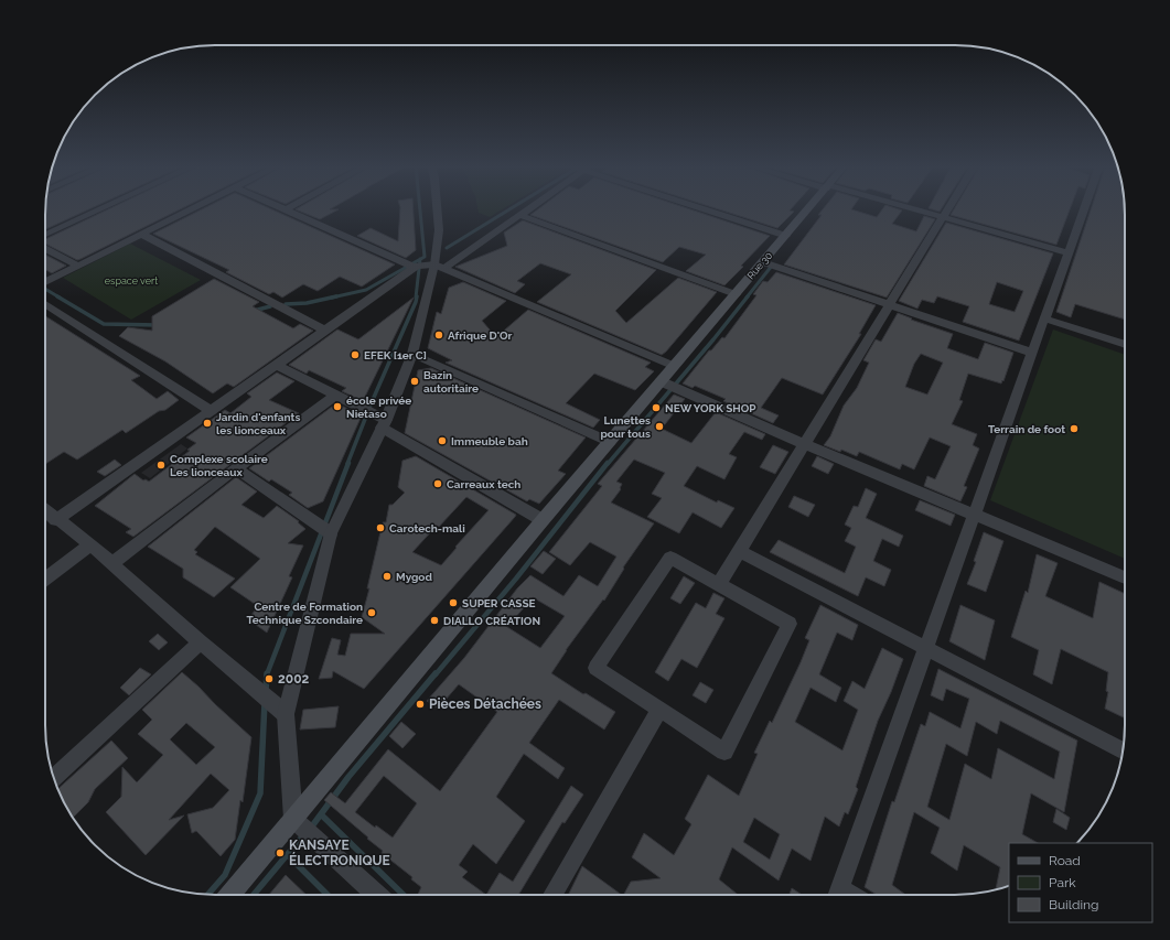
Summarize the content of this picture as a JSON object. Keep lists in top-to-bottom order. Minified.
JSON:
{"streets":{"main road":["Rue 30"]},"parks":["espace vert"],"places":["Afrique D'Or","EFEK [1er C]","Bazin autoritaire","école privée Nietaso","NEW YORK SHOP","Jardin d'enfants les lionceaux","Lunettes pour tous","Terrain de foot","Immeuble bah","Complexe scolaire Les lionceaux","Carreaux tech","Carotech-mali","Mygod","SUPER CASSE","Centre de Formation Technique Szcondaire","DIALLO CRÉATION","2002","Pièces Détachées","KANSAYE ÉLECTRONIQUE"],"legend":["Road","Park","Building"]}
